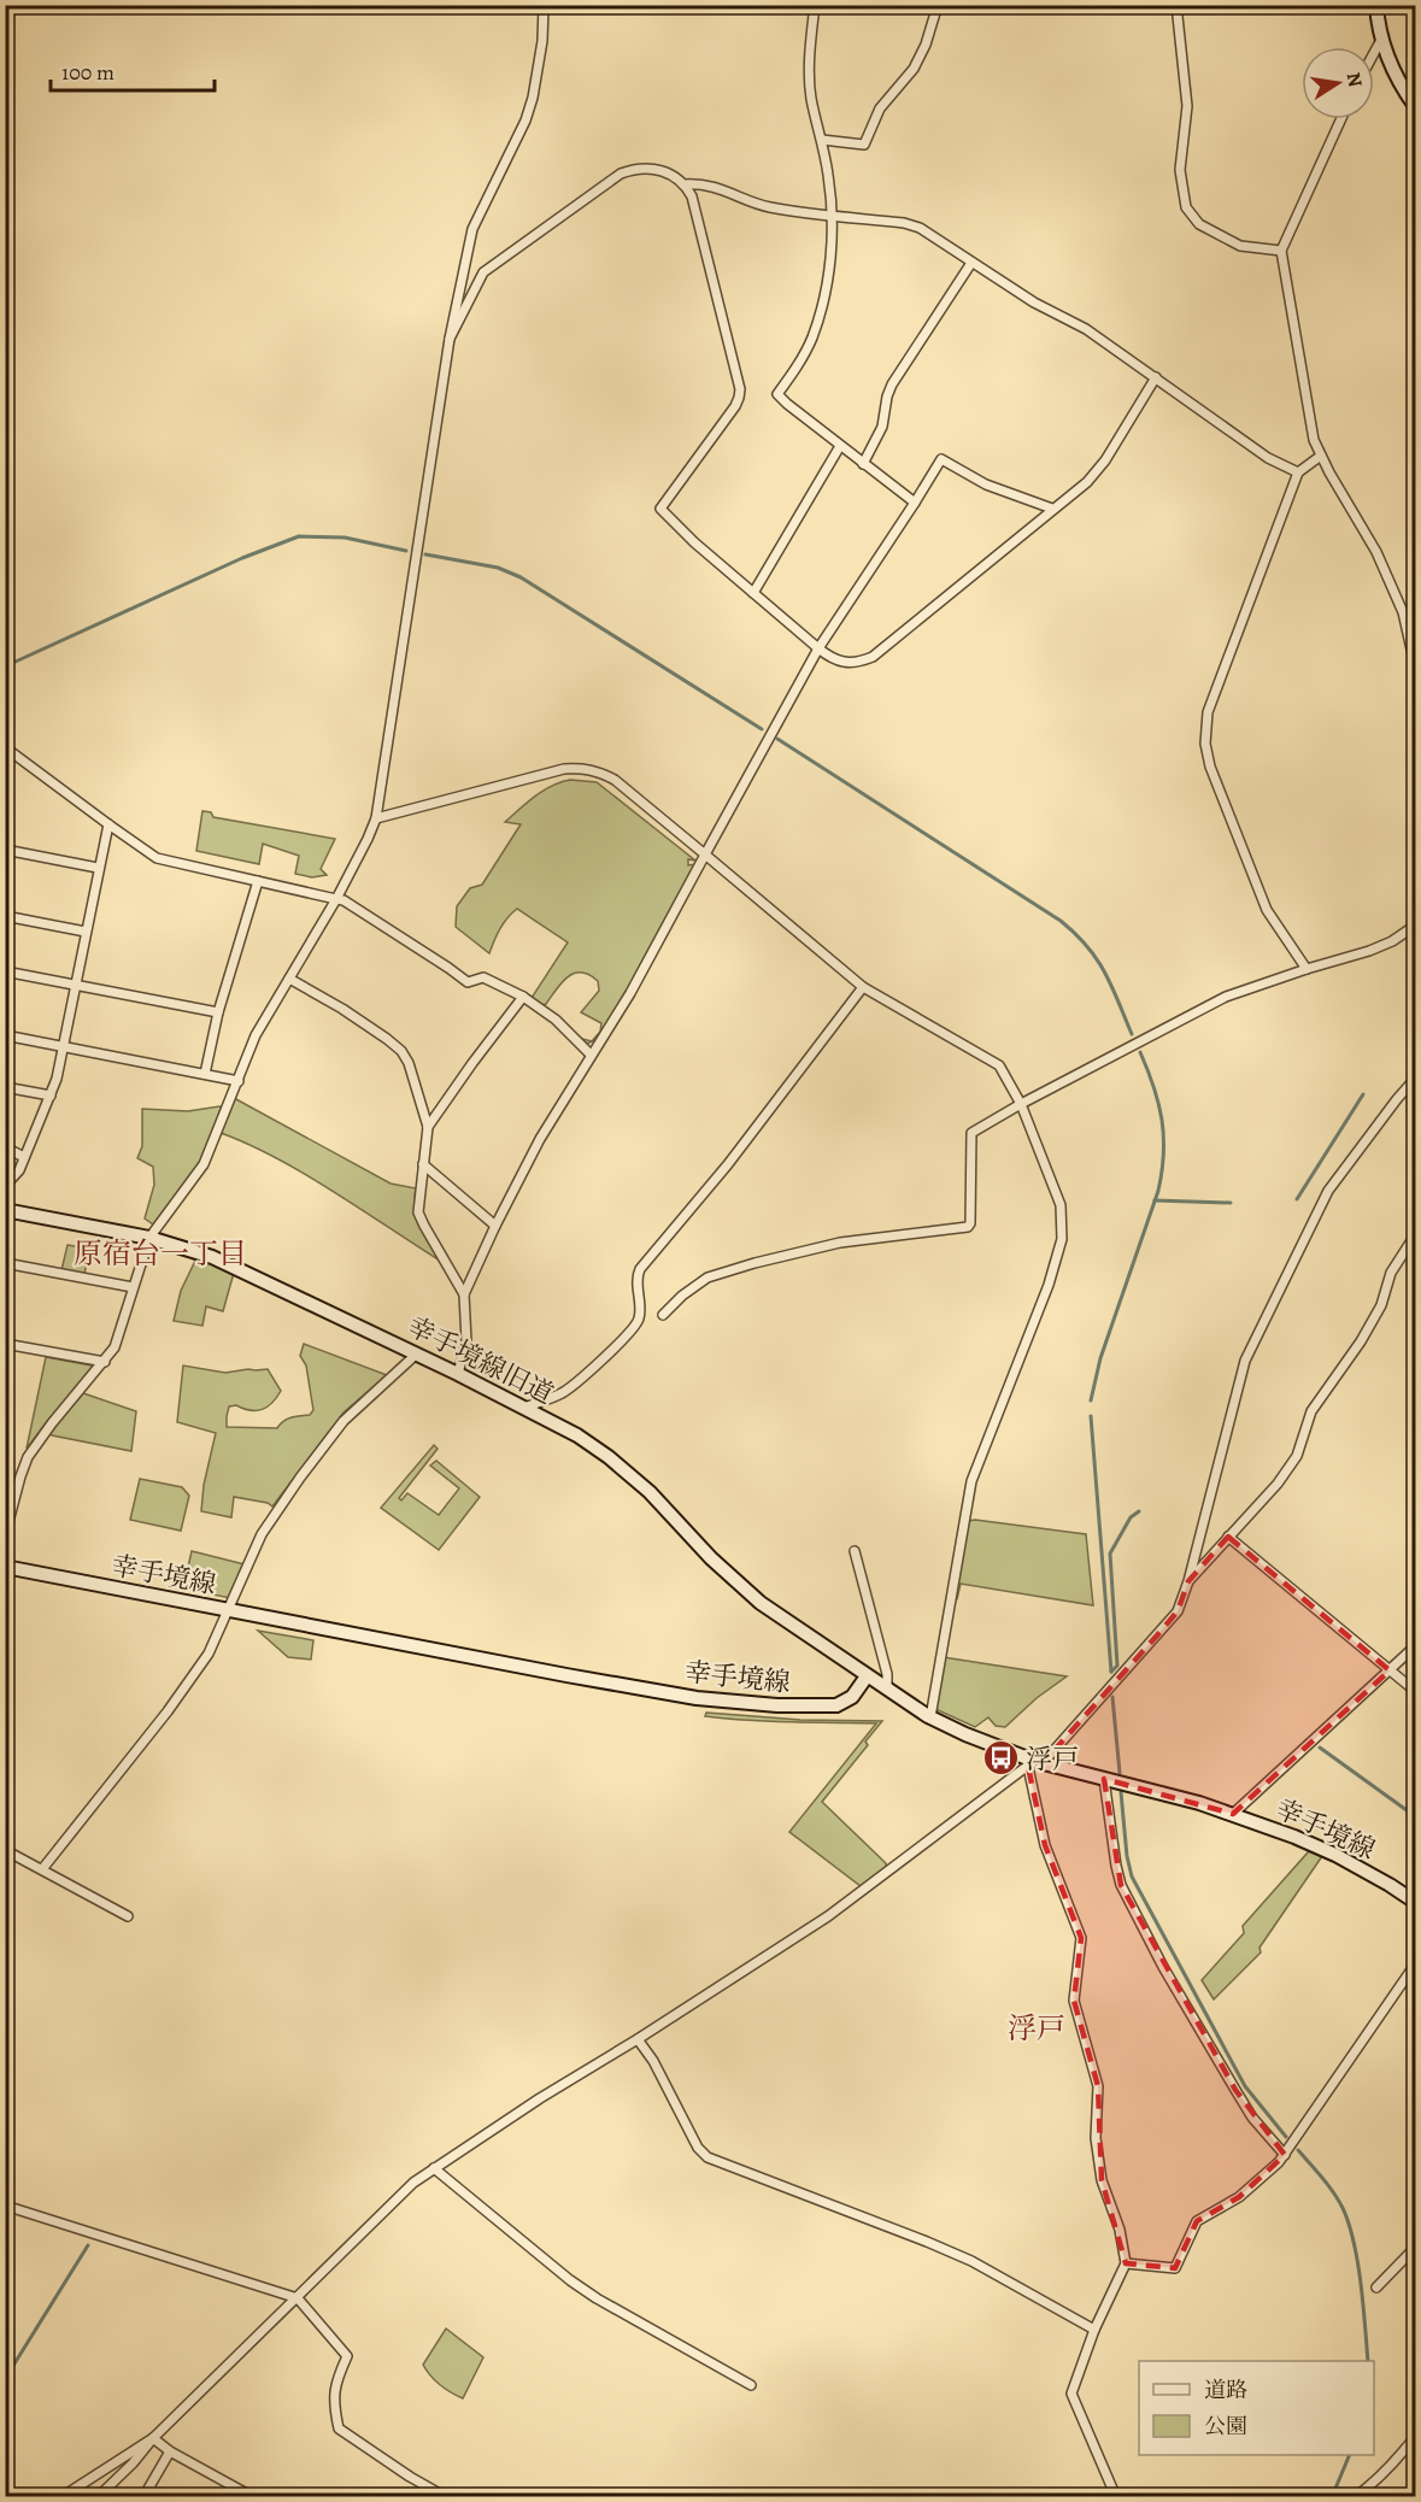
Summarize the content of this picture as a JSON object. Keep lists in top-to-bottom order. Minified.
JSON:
{"streets":{"main road":["幸手境線旧道","幸手境線"]},"crossings":[["幸手境線旧道","幸手境線"]],"districts":["原宿台一丁目","浮戸"],"places":{"bus stop":["浮戸"]},"legend":["道路","公園"],"scale_bar":"100 m","north":"right"}
